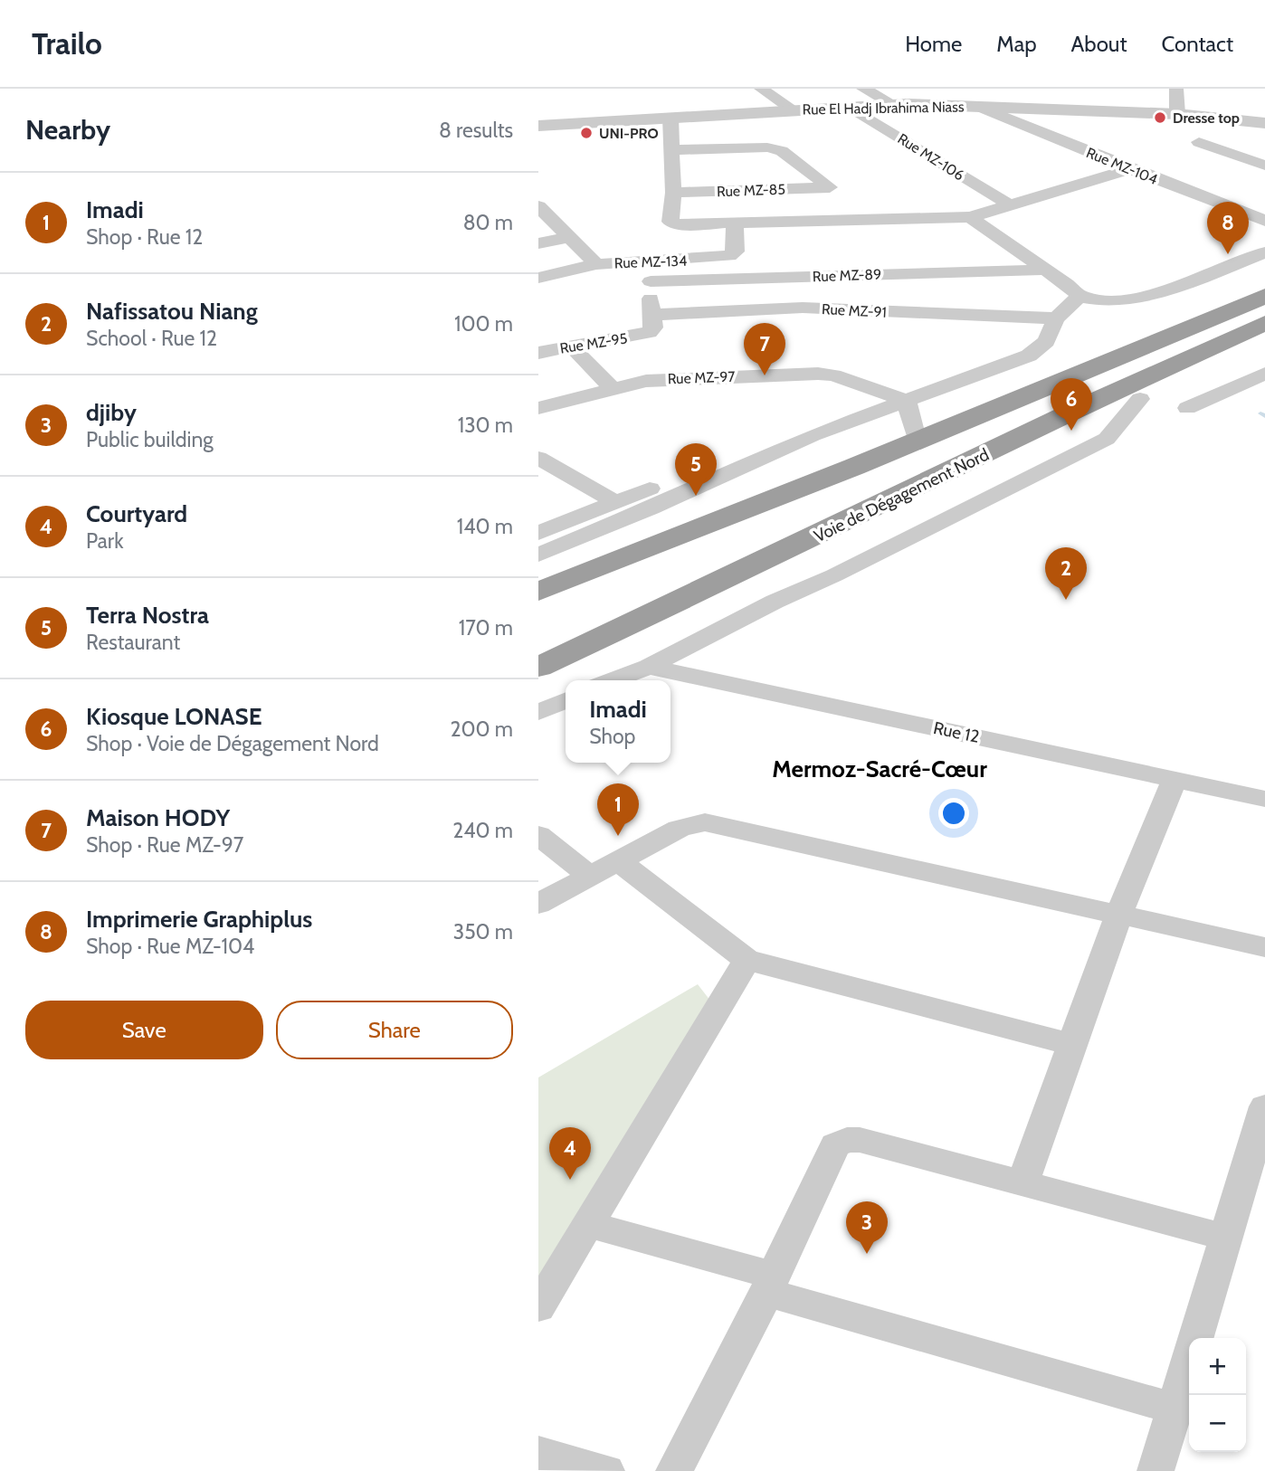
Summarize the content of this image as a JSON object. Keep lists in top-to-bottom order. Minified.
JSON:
{"streets":{"highway":["Voie de Dégagement Nord"],"street":["Rue El Hadj Ibrahima Niass","Rue MZ-106","Rue MZ-104","Rue MZ-85","Rue MZ-134","Rue MZ-89","Rue MZ-91","Rue MZ-95","Rue MZ-97","Rue 12"]},"crossings":[["Rue El Hadj Ibrahima Niass","Rue MZ-106"],["Rue El Hadj Ibrahima Niass","Rue MZ-104"],["Rue MZ-91","Rue MZ-95"]],"districts":["Mermoz-Sacré-Cœur"],"places":["Dresse top","UNI-PRO"],"page":{"header":"Trailo","nav":["Home","Map","About","Contact"],"heading":["Nearby","8 results"],"list":[{"mark":"1","name":"Imadi","note":"Shop · Rue 12","value":"80 m"},{"mark":"2","name":"Nafissatou Niang","note":"School · Rue 12","value":"100 m"},{"mark":"3","name":"djiby","note":"Public building","value":"130 m"},{"mark":"4","name":"Courtyard","note":"Park","value":"140 m"},{"mark":"5","name":"Terra Nostra","note":"Restaurant","value":"170 m"},{"mark":"6","name":"Kiosque LONASE","note":"Shop · Voie de Dégagement Nord","value":"200 m"},{"mark":"7","name":"Maison HODY","note":"Shop · Rue MZ-97","value":"240 m"},{"mark":"8","name":"Imprimerie Graphiplus","note":"Shop · Rue MZ-104","value":"350 m"}],"pins":["8","7","6","5","2","1","4","3"],"popup":["Imadi","Shop"],"buttons":["Save","Share"],"map_buttons":["+","−"]}}
